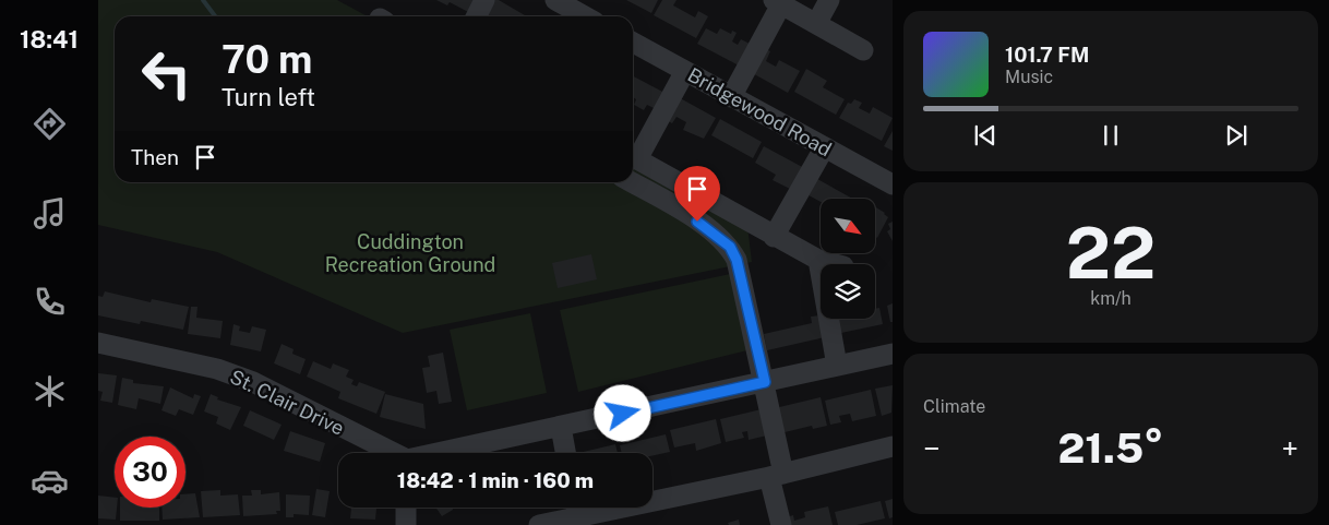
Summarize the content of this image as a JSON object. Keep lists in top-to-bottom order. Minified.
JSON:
{"streets":{"street":["Bridgewood Road","St. Clair Drive"]},"parks":["Cuddington Recreation Ground"],"north":"bottom right","page":{"tabs":"18:41","turn":["70 m","Turn left"],"song":["101.7 FM","Music"],"then":"Then","tile":[["22","km/h"],"Climate"],"heat":["−","21.5°","+"],"limit":"30","trip":"18:42 · 1 min · 160 m"}}
